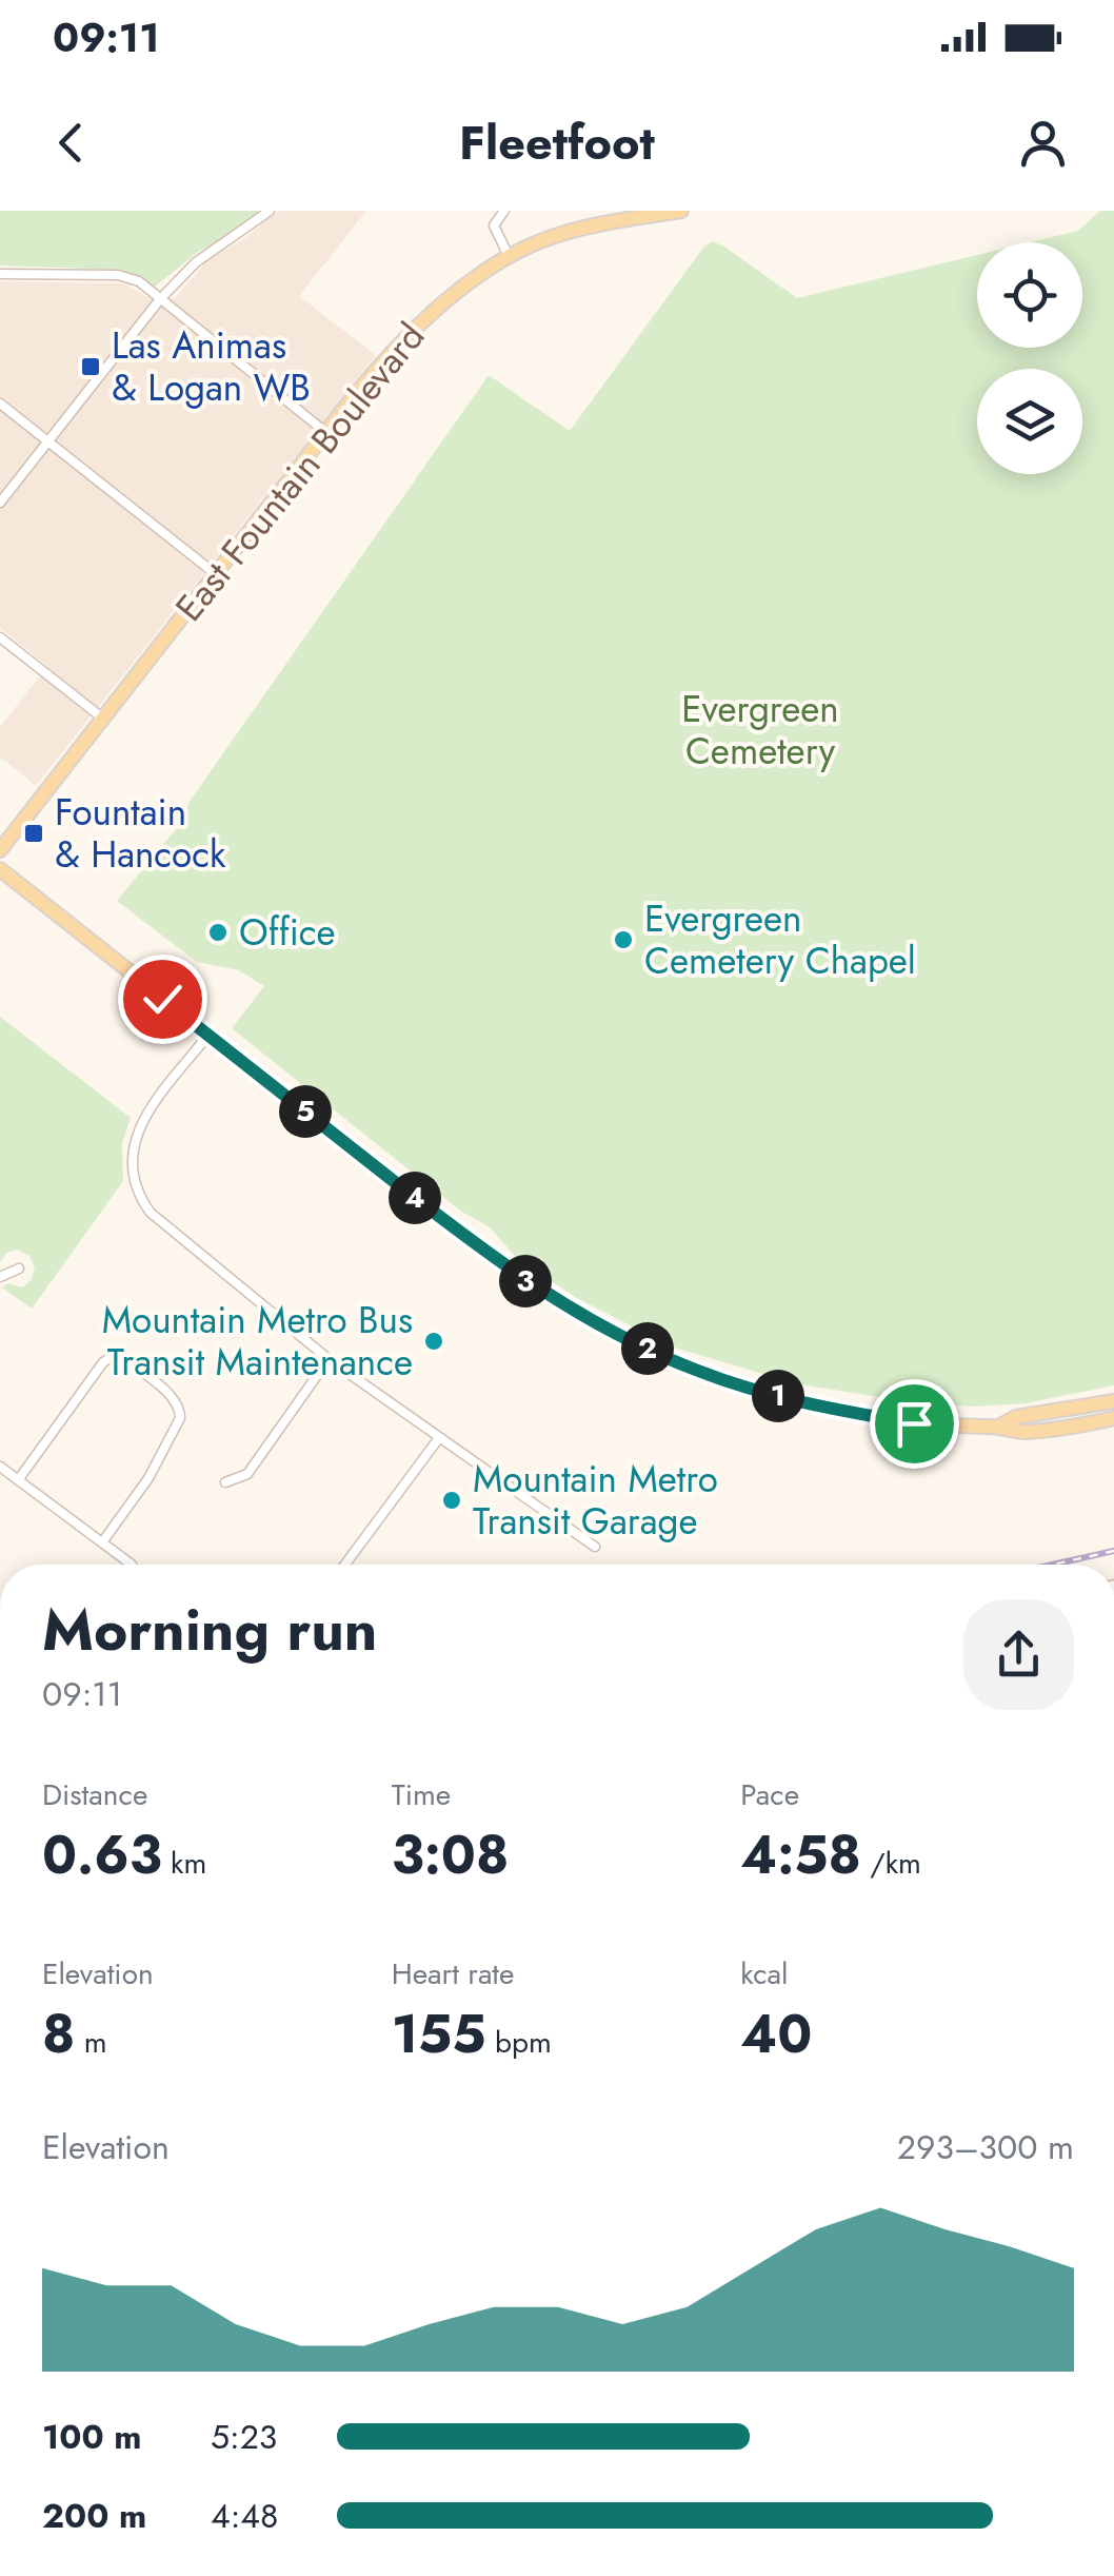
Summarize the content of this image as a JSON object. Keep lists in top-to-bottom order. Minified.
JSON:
{"streets":{"main road":["East Fountain Boulevard"]},"parks":["Evergreen Cemetery"],"places":{"transit":["Las Animas & Logan WB","Fountain & Hancock"],"other":["Office","Evergreen Cemetery Chapel","Mountain Metro Bus Transit Maintenance","Mountain Metro Transit Garage"]},"page":{"status":"09:11","header":"Fleetfoot","pins":["5","4","3","2","1"],"heading":["Morning run","09:11"],"stats":[["Distance","0.63 km"],["Time","3:08"],["Pace","4:58 /km"],["Elevation","8 m"],["Heart rate","155 bpm"],["kcal","40"]],"chart":["Elevation","293–300 m"],"list":[{"name":"100 m","note":"5:23"},{"name":"200 m","note":"4:48"}]}}
